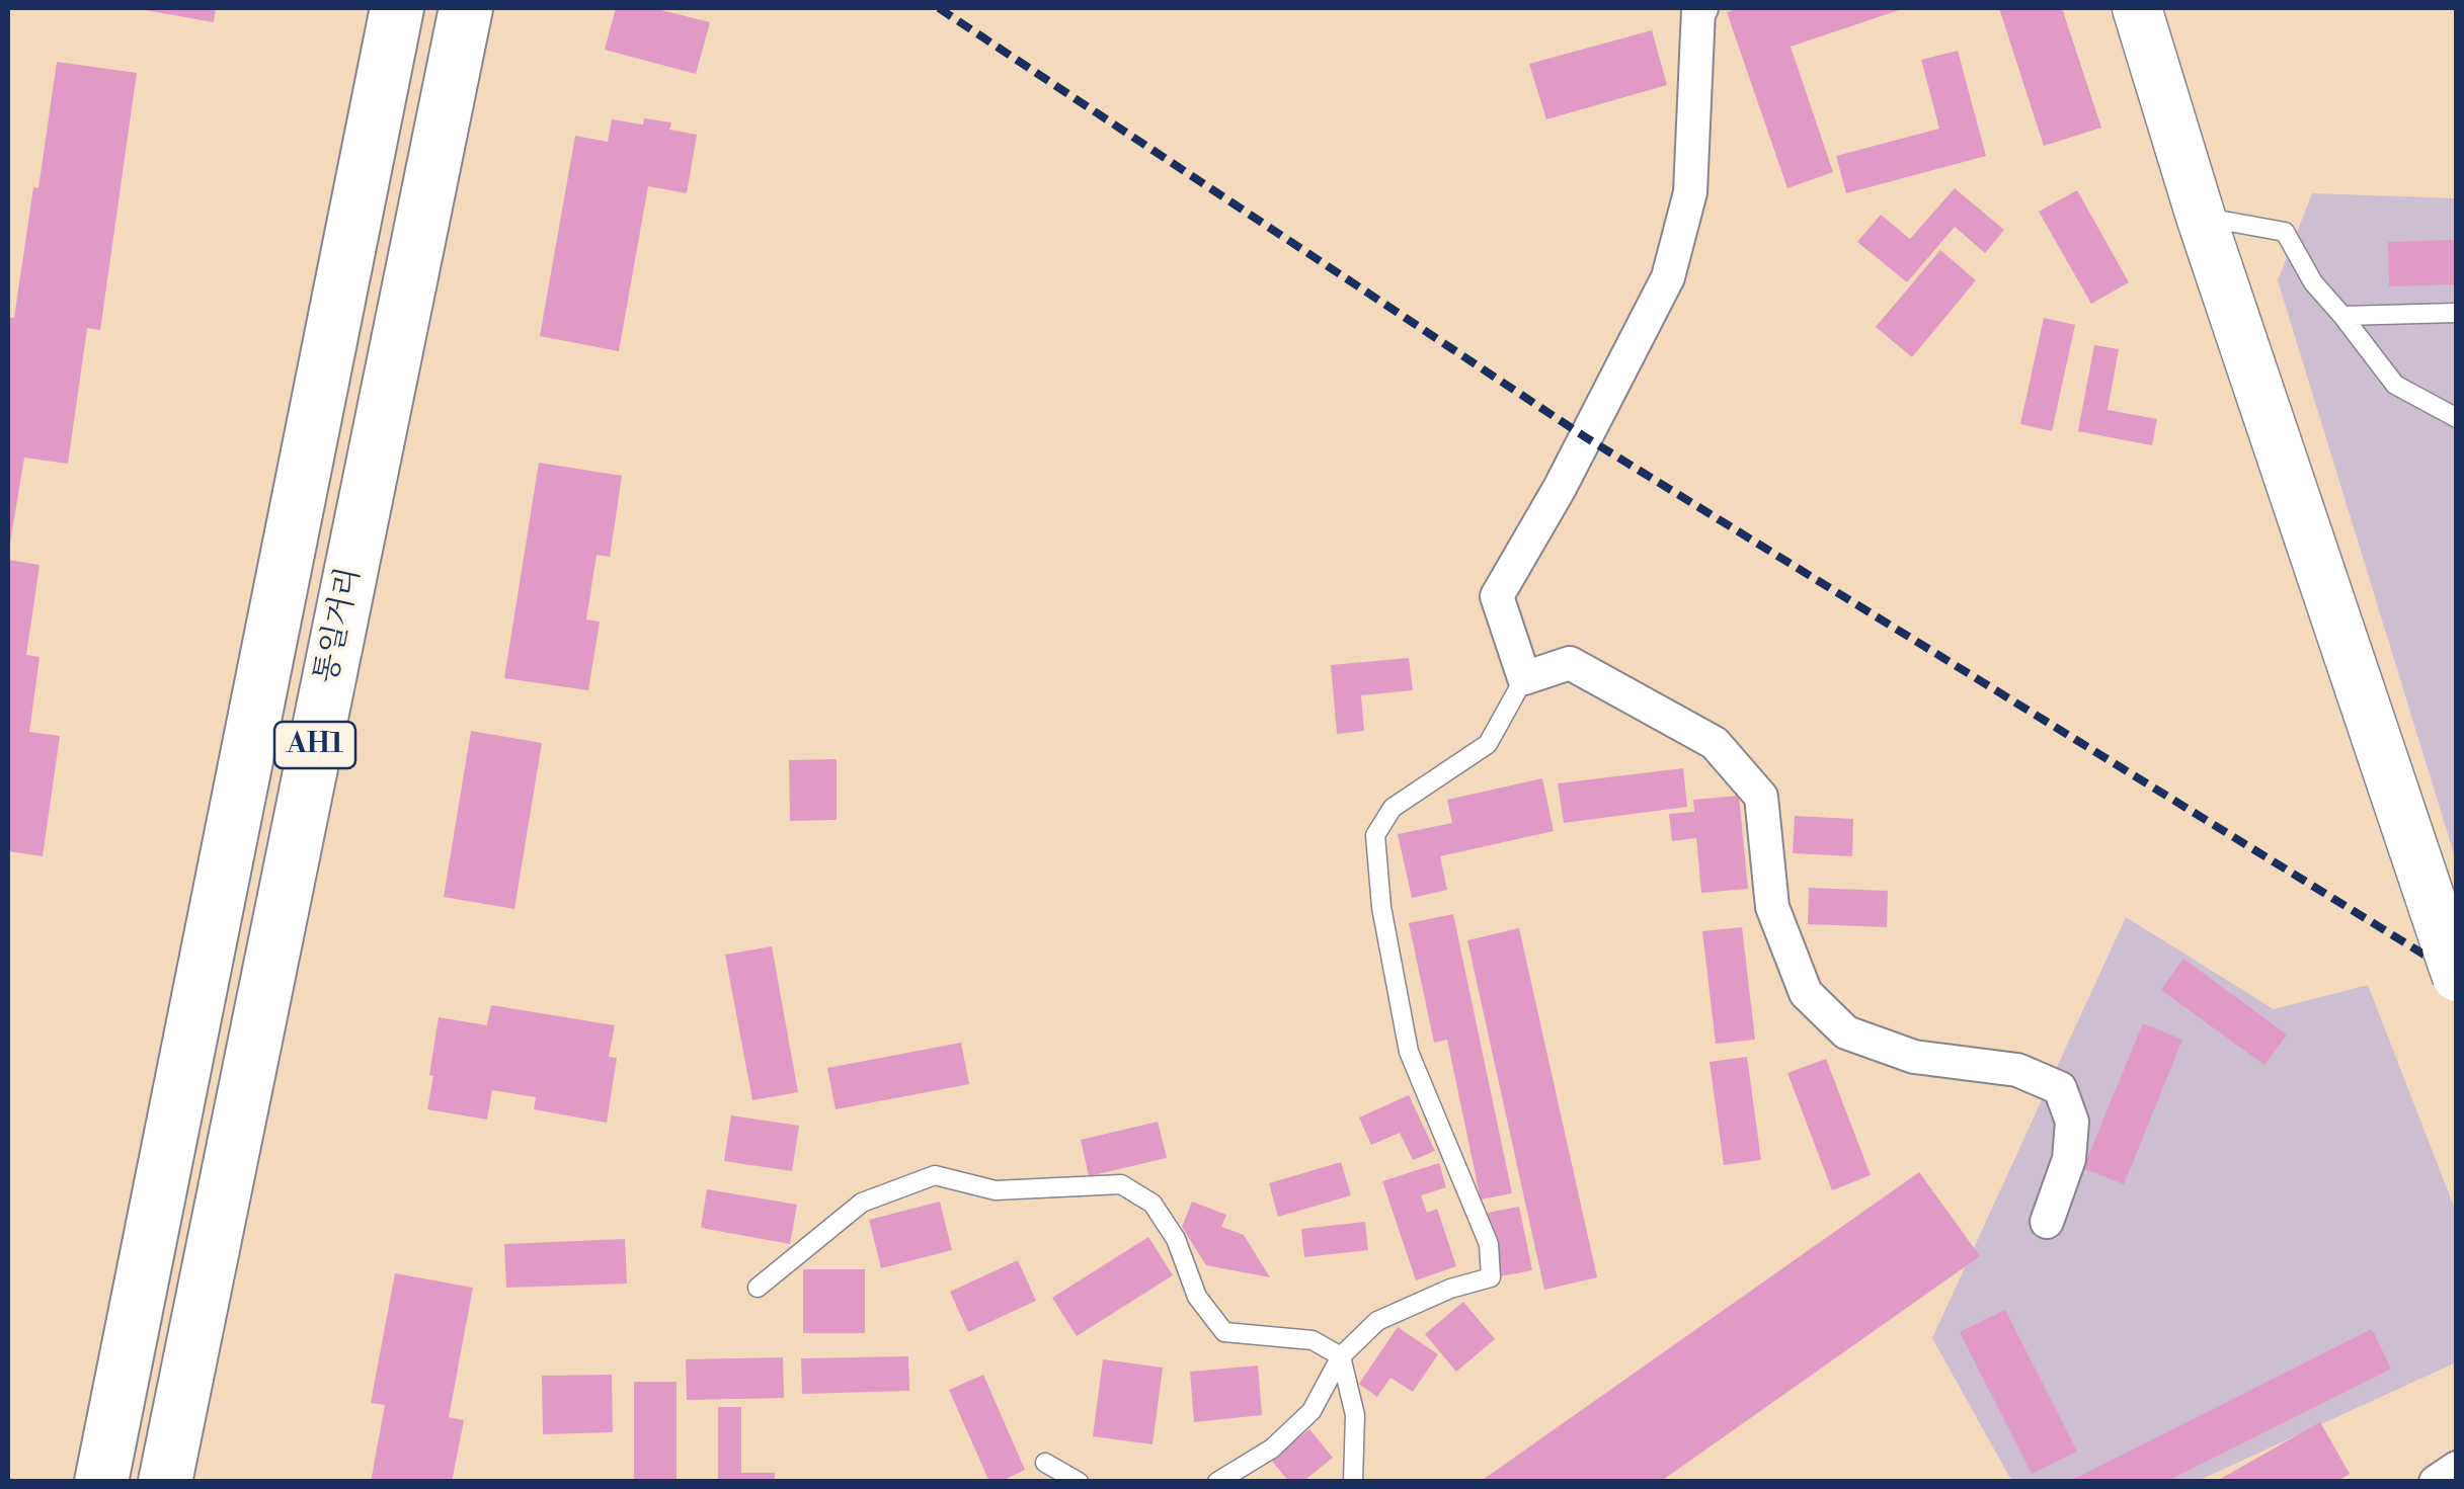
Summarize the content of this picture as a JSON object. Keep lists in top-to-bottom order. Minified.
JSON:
{"streets":{"main road":["통일거리","AH1"]}}
